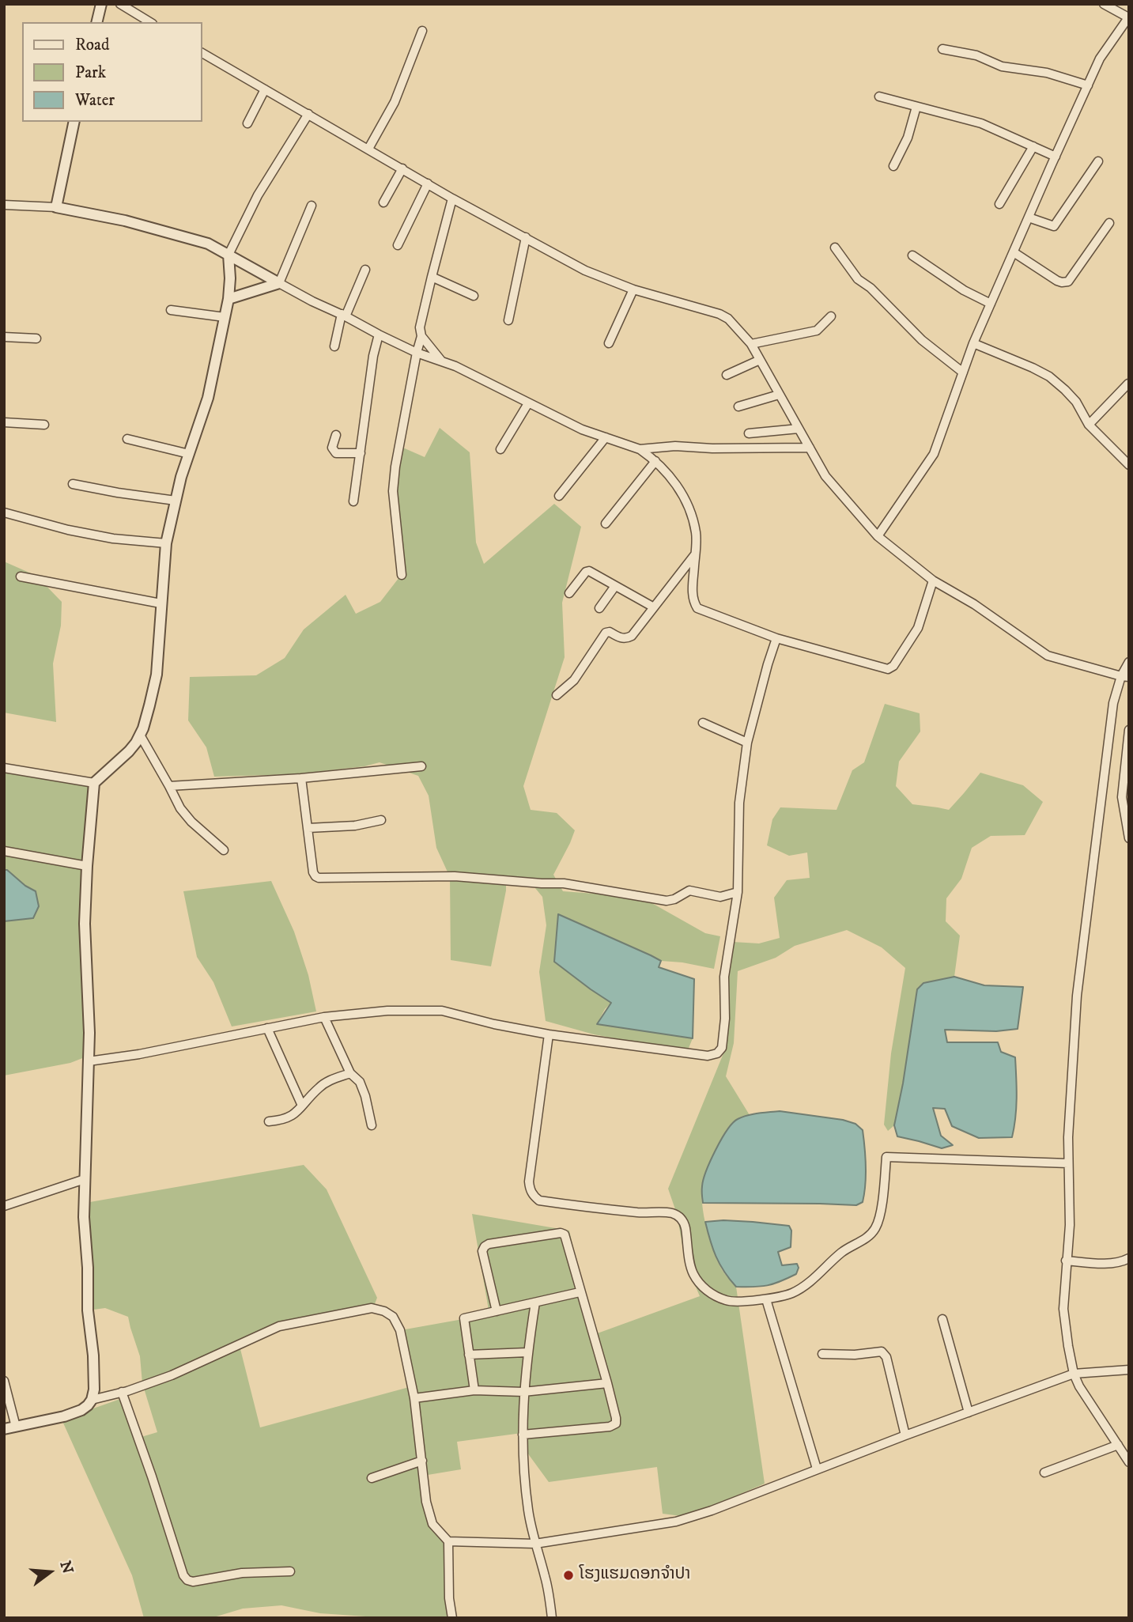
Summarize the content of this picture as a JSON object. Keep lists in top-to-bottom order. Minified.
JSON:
{"places":["ໂຮງແຮມດອກຈຳປາ"],"legend":["Road","Park","Water"],"north":"right"}
